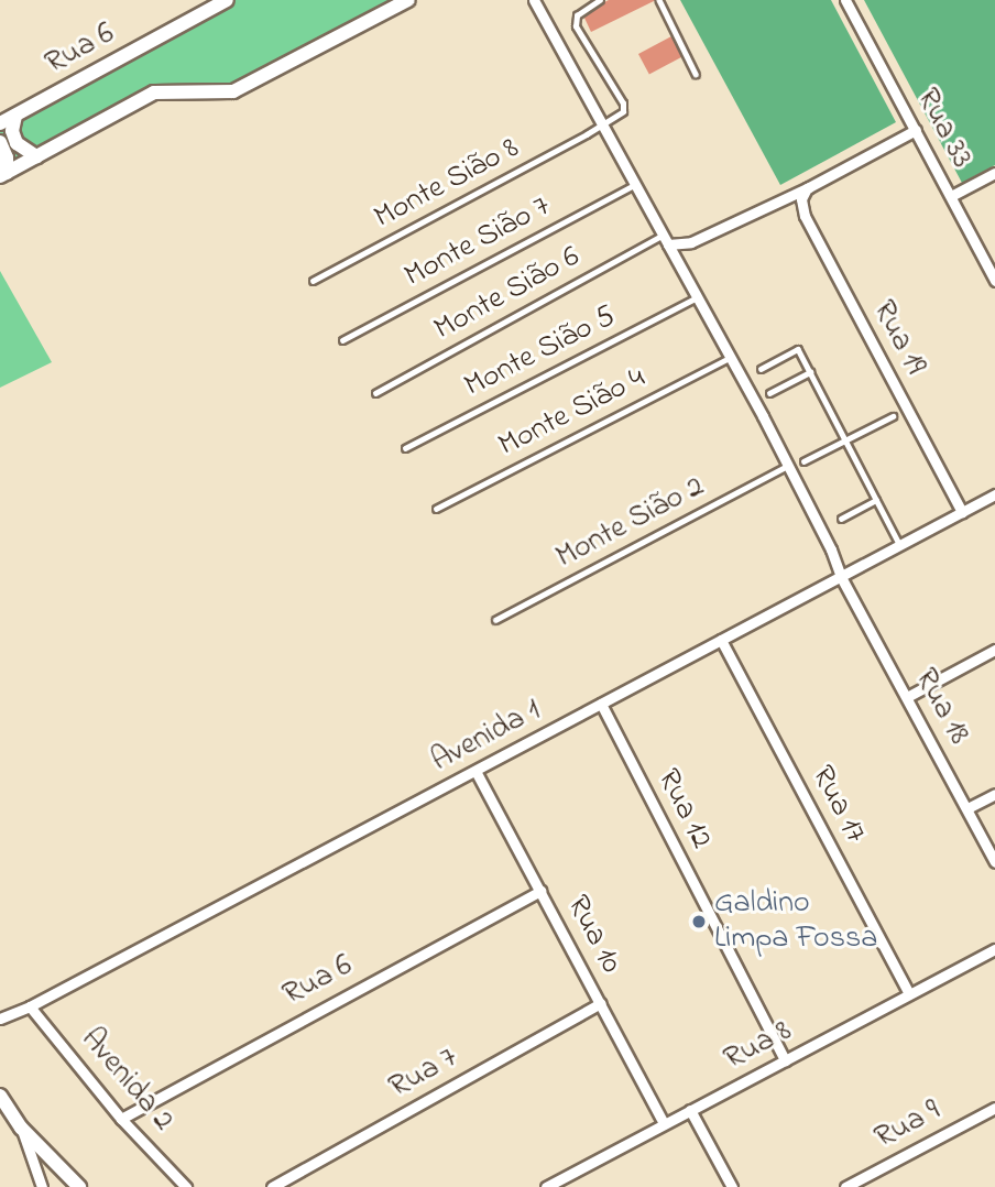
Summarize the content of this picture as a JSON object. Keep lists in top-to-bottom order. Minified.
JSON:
{"streets":{"street":["Rua 6","Rua 33","Rua 19","Rua 18","Avenida 1","Rua 17","Rua 12","Rua 10","Rua 8","Rua 7","Avenida 2","Rua 9"],"lane":["Monte Sião 8","Monte Sião 7","Monte Sião 6","Monte Sião 5","Monte Sião 4","Monte Sião 2"]},"crossings":[["Rua 6","Rua 10"],["Rua 6","Avenida 2"],["Monte Sião 8","Rua 18"],["Monte Sião 7","Rua 18"],["Monte Sião 6","Rua 18"],["Rua 19","Avenida 1"],["Monte Sião 5","Rua 18"],["Monte Sião 4","Rua 18"],["Monte Sião 2","Rua 18"],["Rua 18","Avenida 1"],["Avenida 1","Rua 17"],["Avenida 1","Rua 12"],["Avenida 1","Rua 10"],["Avenida 1","Avenida 2"],["Rua 17","Rua 8"],["Rua 12","Rua 8"],["Rua 10","Rua 8"],["Rua 10","Rua 7"]],"places":["Galdino Limpa Fossa"]}
